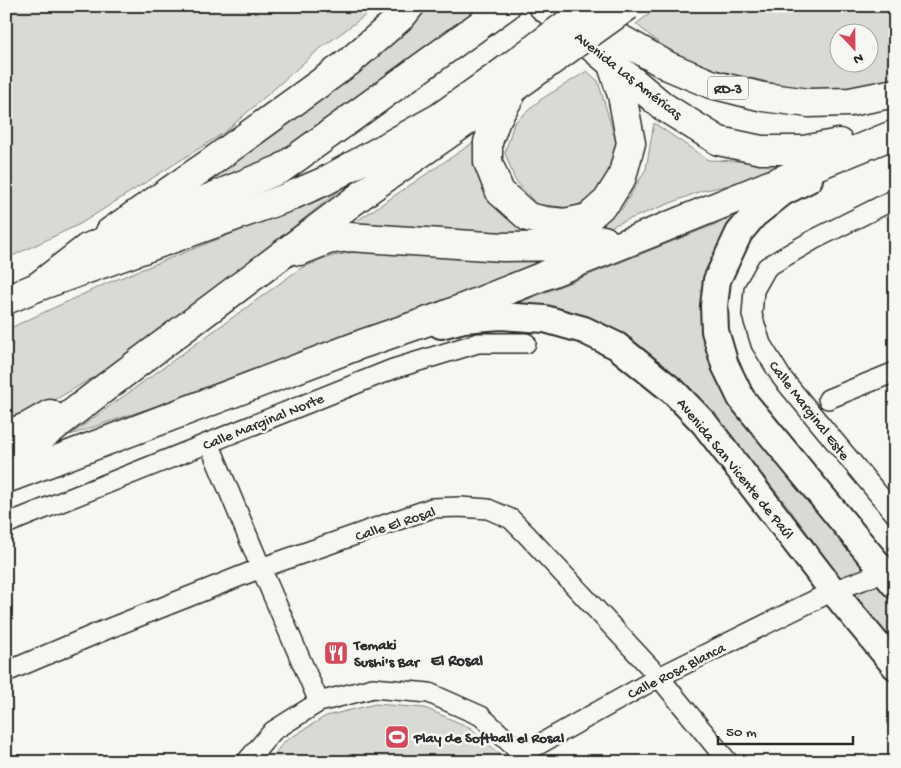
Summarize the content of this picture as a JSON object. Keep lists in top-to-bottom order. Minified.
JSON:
{"streets":{"main road":["Avenida Las Américas","RD-3"],"street":["Calle Marginal Este","Calle Marginal Norte","Avenida San Vicente de Paúl","Calle El Rosal","Calle Rosa Blanca"]},"crossings":[["Avenida San Vicente de Paúl","Calle Rosa Blanca"],["Calle El Rosal","Calle Rosa Blanca"]],"districts":["El Rosal"],"places":{"restaurant":["Temaki Sushi's Bar"],"sports":["Play de Softball el Rosal"]},"scale_bar":"50 m","north":"bottom"}
